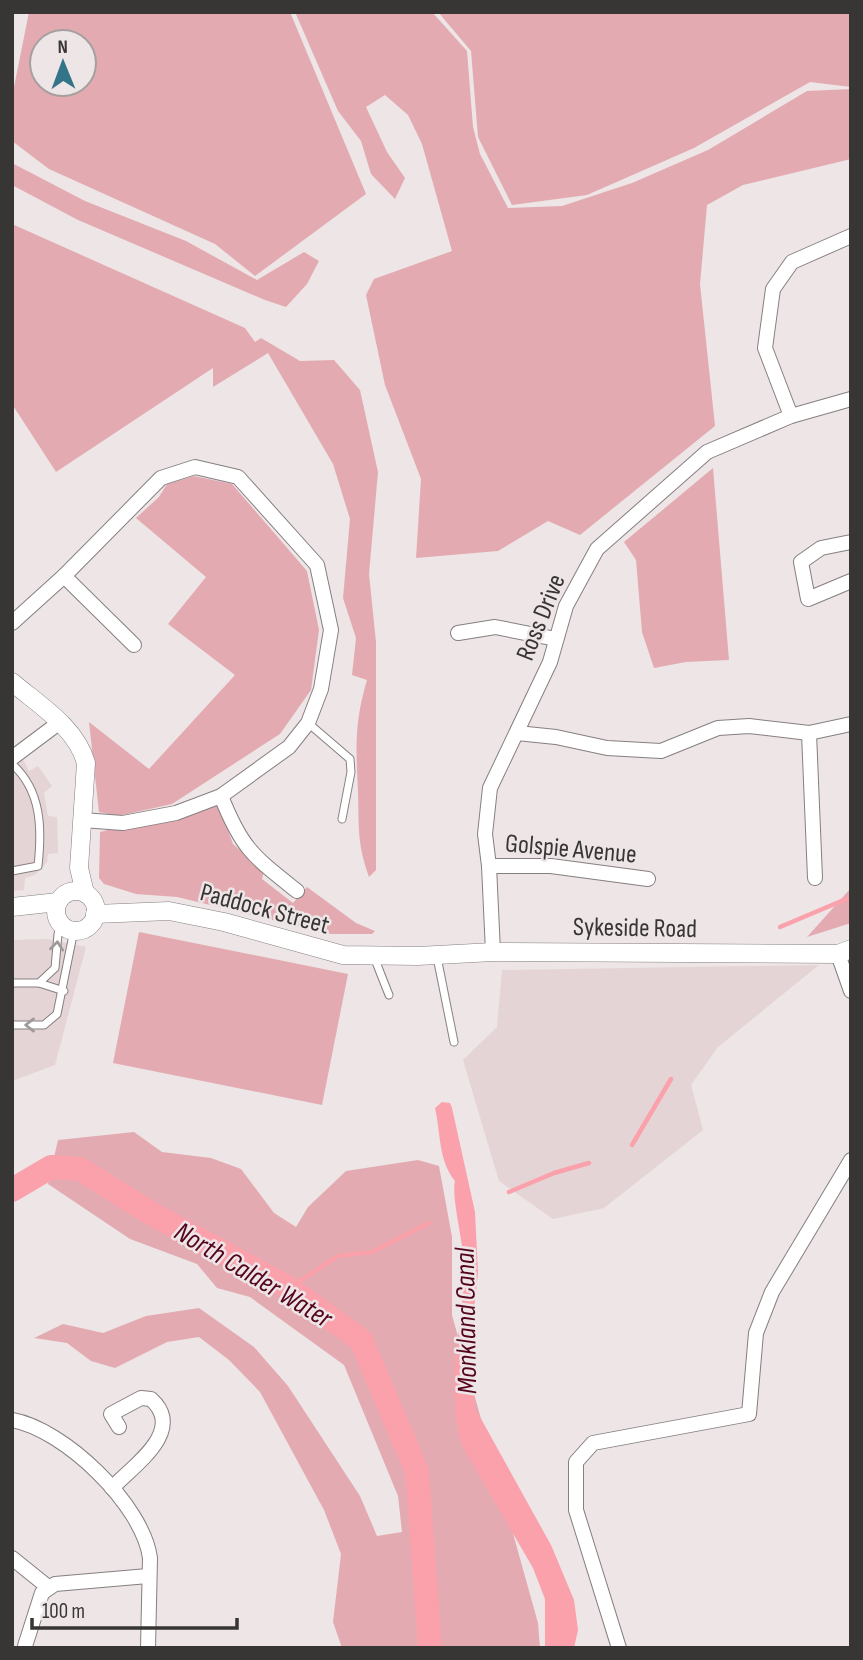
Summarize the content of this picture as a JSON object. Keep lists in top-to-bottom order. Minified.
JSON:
{"streets":{"street":["Ross Drive","Golspie Avenue","Paddock Street","Sykeside Road"]},"crossings":[["Ross Drive","Golspie Avenue"],["Ross Drive","Sykeside Road"],["Paddock Street","Sykeside Road"]],"water":["North Calder Water","Monkland Canal"],"scale_bar":"100 m","north":"top"}
